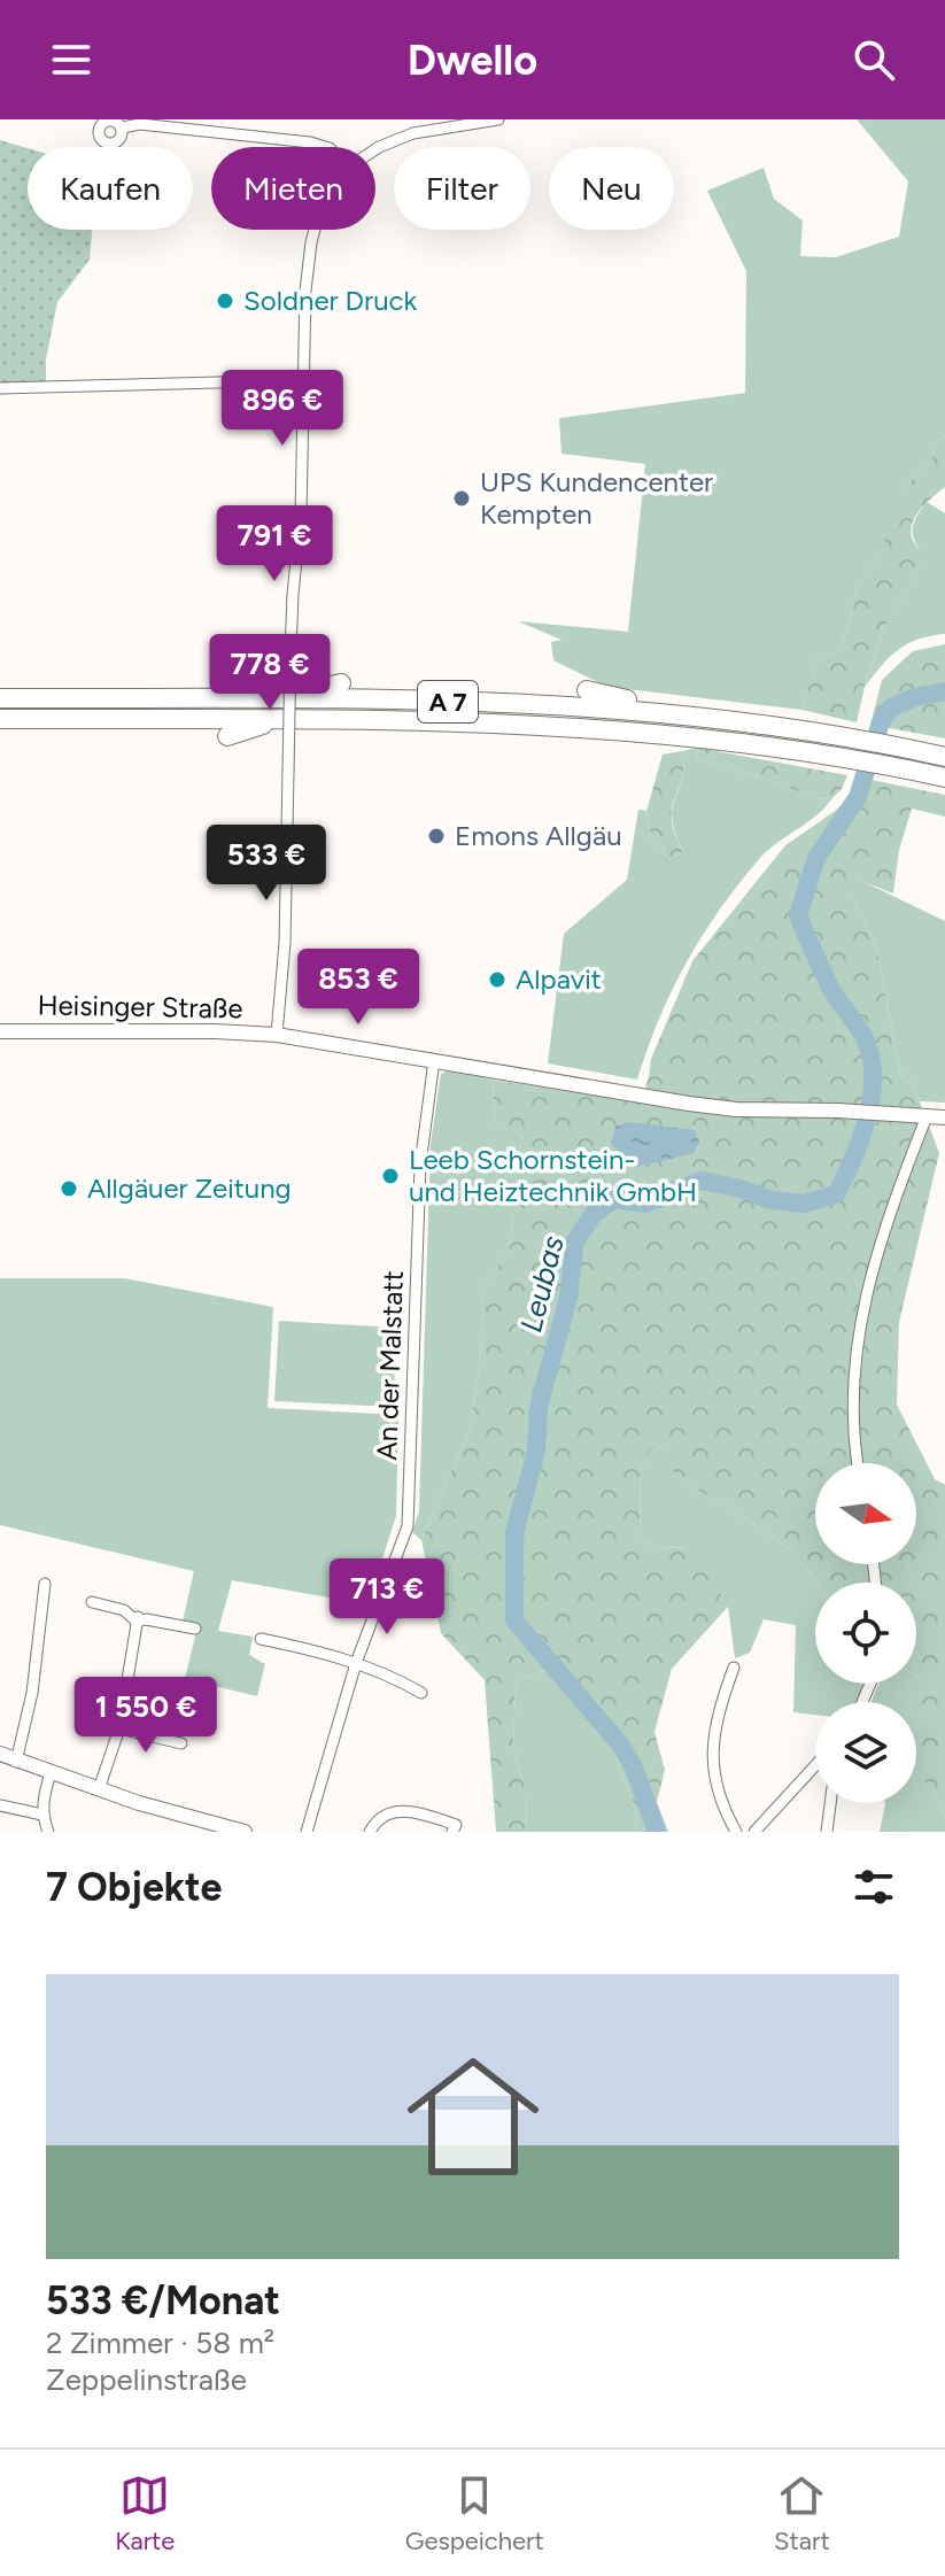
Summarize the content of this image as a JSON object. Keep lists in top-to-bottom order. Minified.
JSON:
{"streets":{"highway":["A 7"],"street":["Heisinger Straße","An der Malstatt"]},"crossings":[["Heisinger Straße","An der Malstatt"]],"water":["Leubas"],"places":["Soldner Druck","UPS Kundencenter Kempten","Emons Allgäu","Alpavit","Leeb Schornstein- und Heiztechnik GmbH","Allgäuer Zeitung"],"north":"right","page":{"header":"Dwello","chip":["Kaufen","Mieten","Filter","Neu"],"price":["896 €","791 €","778 €","533 €","853 €","713 €","1 550 €"],"heading":"7 Objekte","list":[{"name":"533 €/Monat","note":"2 Zimmer · 58 m² · Zeppelinstraße"}],"tabs":["Karte","Gespeichert","Start"]}}
